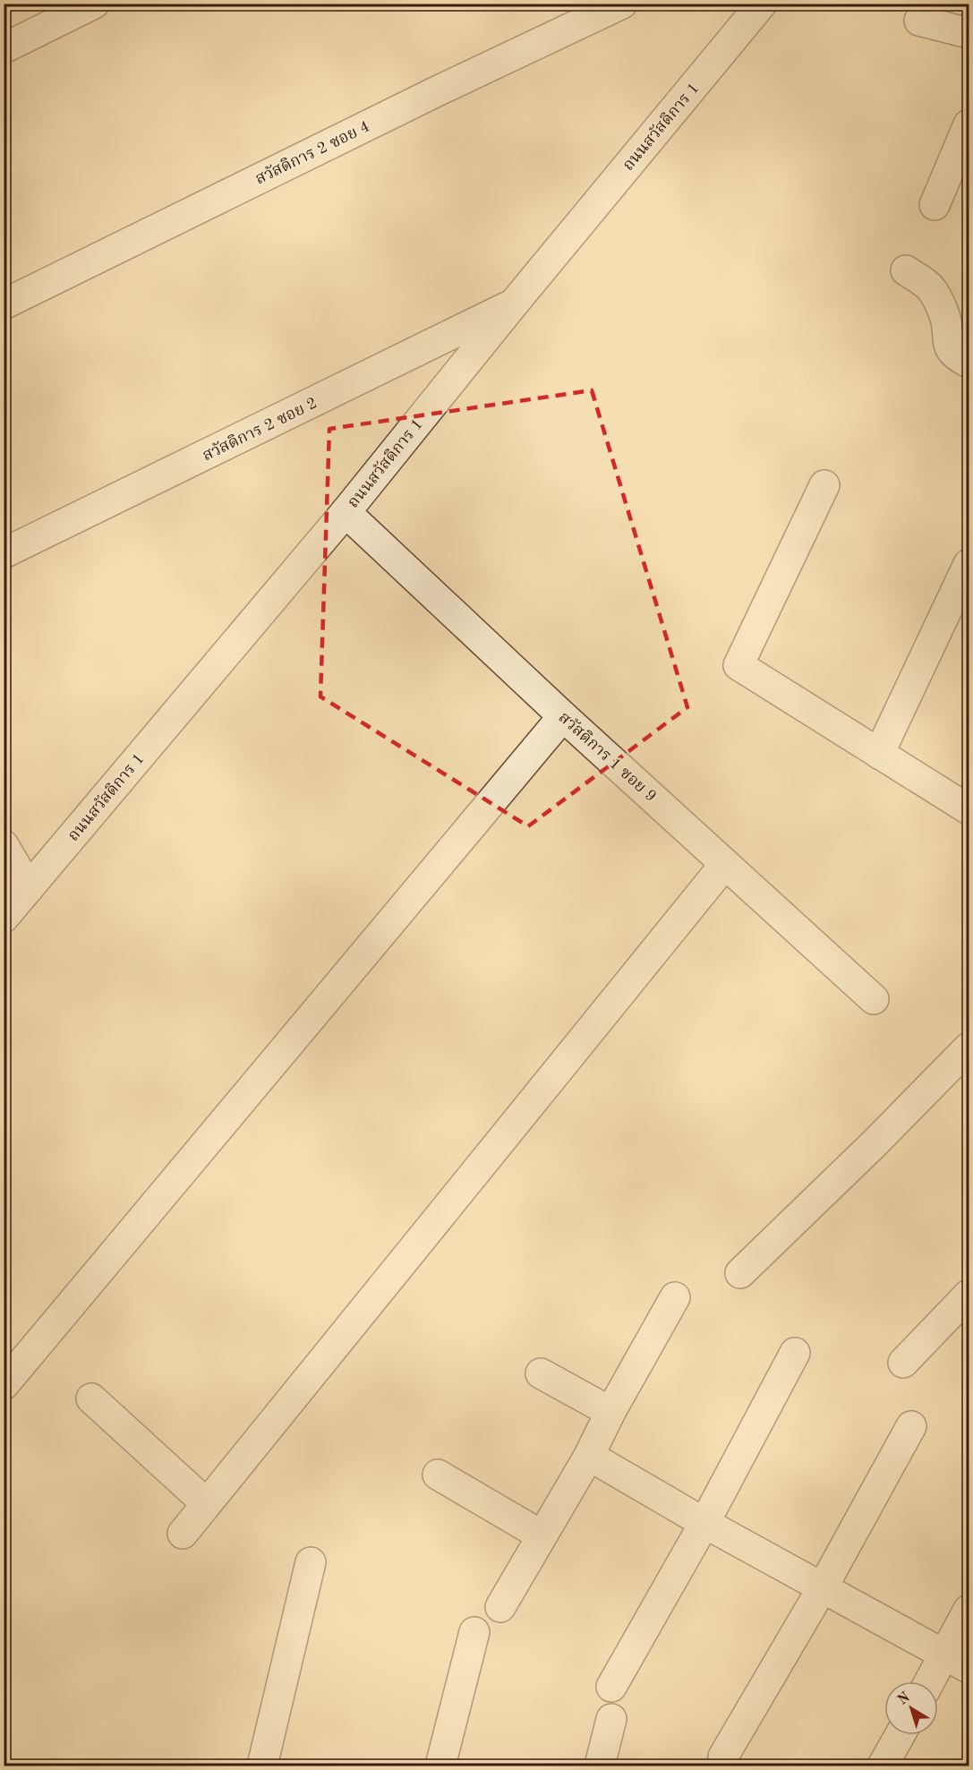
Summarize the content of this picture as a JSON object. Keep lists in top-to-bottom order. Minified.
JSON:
{"streets":{"street":["ถนนสวัสดิการ 1","สวัสดิการ 2 ซอย 4","สวัสดิการ 2 ซอย 2","สวัสดิการ 1 ซอย 9"]},"crossings":[["ถนนสวัสดิการ 1","สวัสดิการ 2 ซอย 2"],["ถนนสวัสดิการ 1","สวัสดิการ 1 ซอย 9"]],"north":"top left"}
